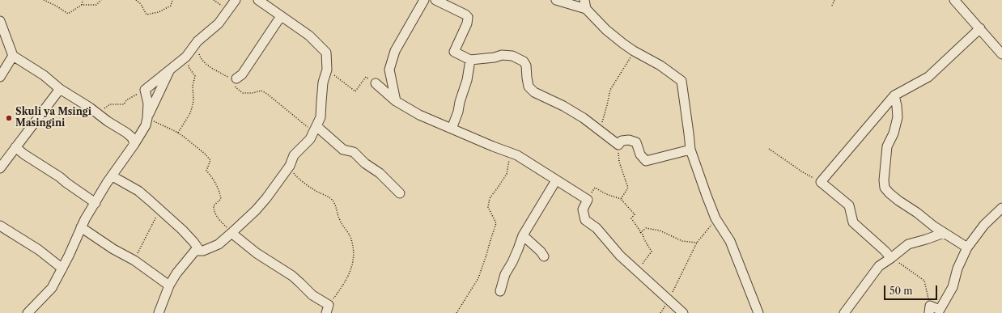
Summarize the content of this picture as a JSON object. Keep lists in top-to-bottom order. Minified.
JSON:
{"places":["Skuli ya Msingi Masingini"],"scale_bar":"50 m"}
